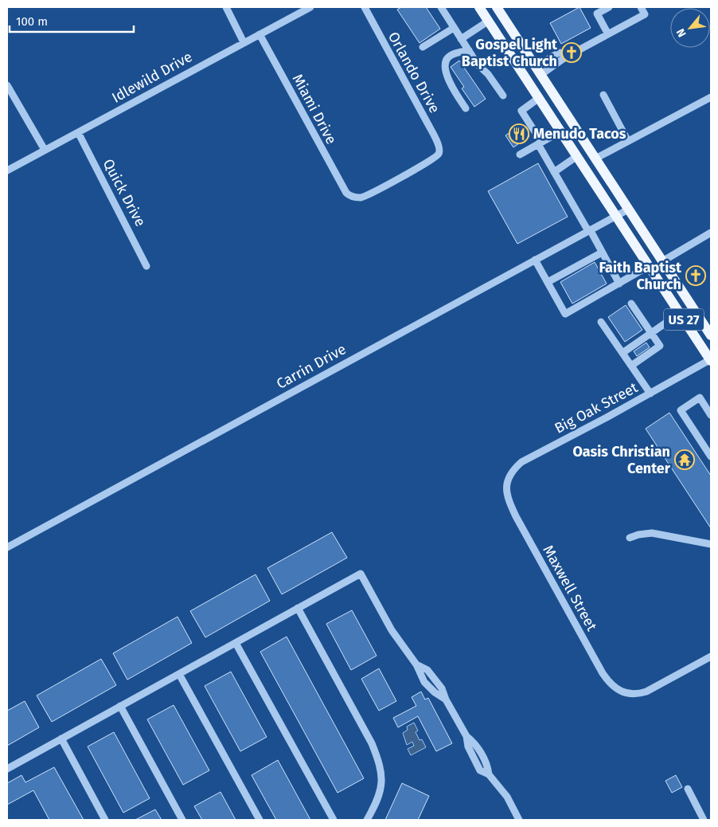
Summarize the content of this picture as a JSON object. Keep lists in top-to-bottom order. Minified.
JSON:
{"streets":{"main road":["US 27"],"street":["Orlando Drive","Idlewild Drive","Miami Drive","Quick Drive","Carrin Drive","Big Oak Street","Maxwell Street"]},"crossings":[["Orlando Drive","Miami Drive"],["Idlewild Drive","Miami Drive"],["Idlewild Drive","Quick Drive"],["US 27","Carrin Drive"],["US 27","Big Oak Street"],["Big Oak Street","Maxwell Street"]],"places":{"church":["Gospel Light Baptist Church","Faith Baptist Church"],"restaurant":["Menudo Tacos"],"temple":["Oasis Christian Center"]},"scale_bar":"100 m","north":"bottom left"}
